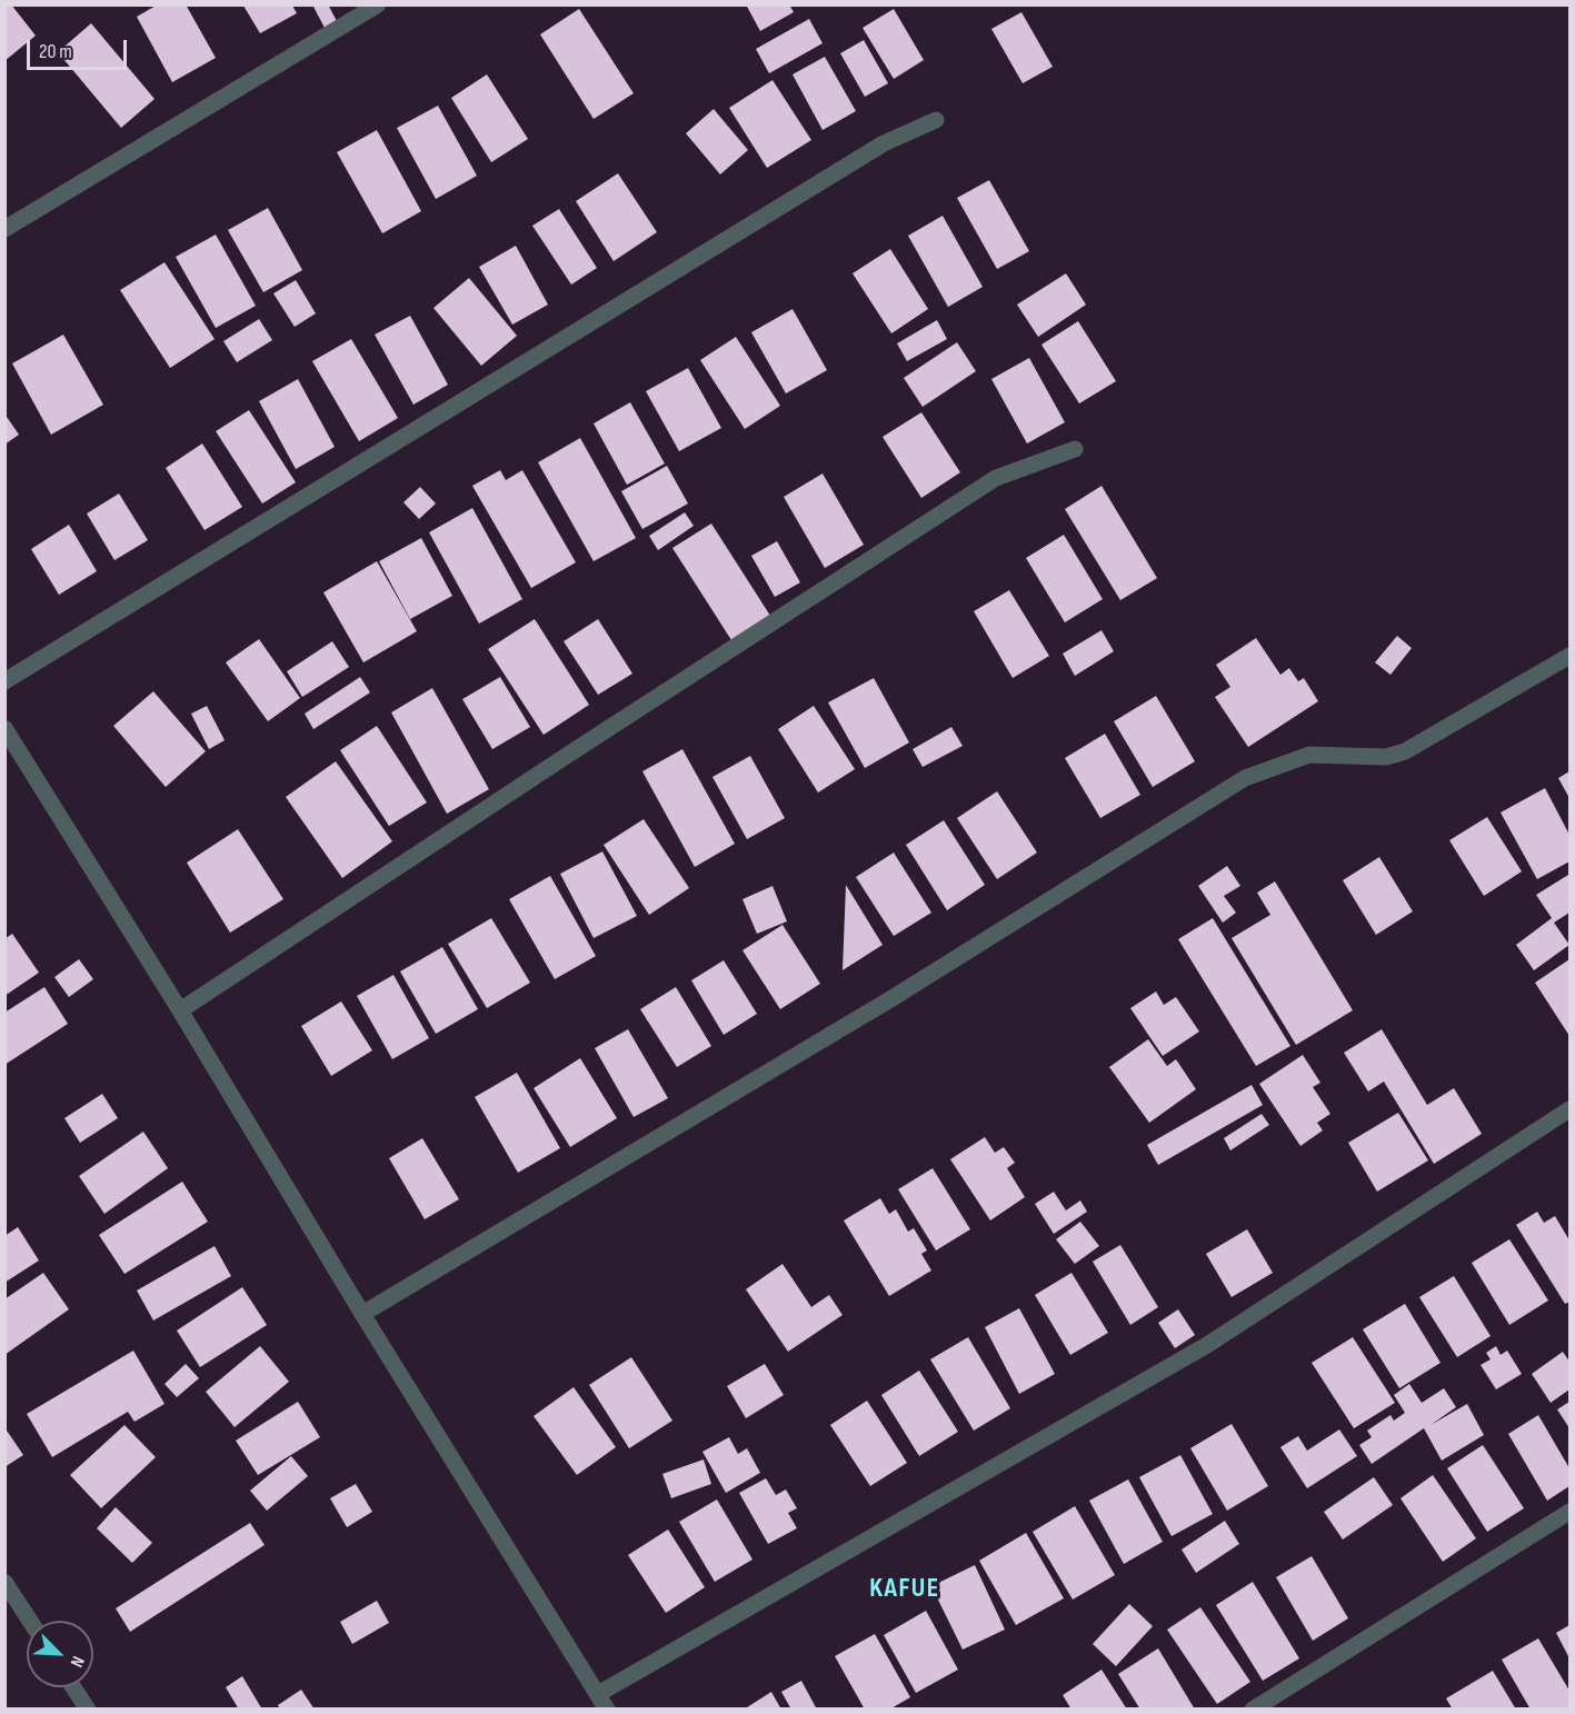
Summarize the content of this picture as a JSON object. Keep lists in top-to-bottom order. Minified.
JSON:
{"districts":["KAFUE"],"scale_bar":"20 m","north":"bottom right"}
